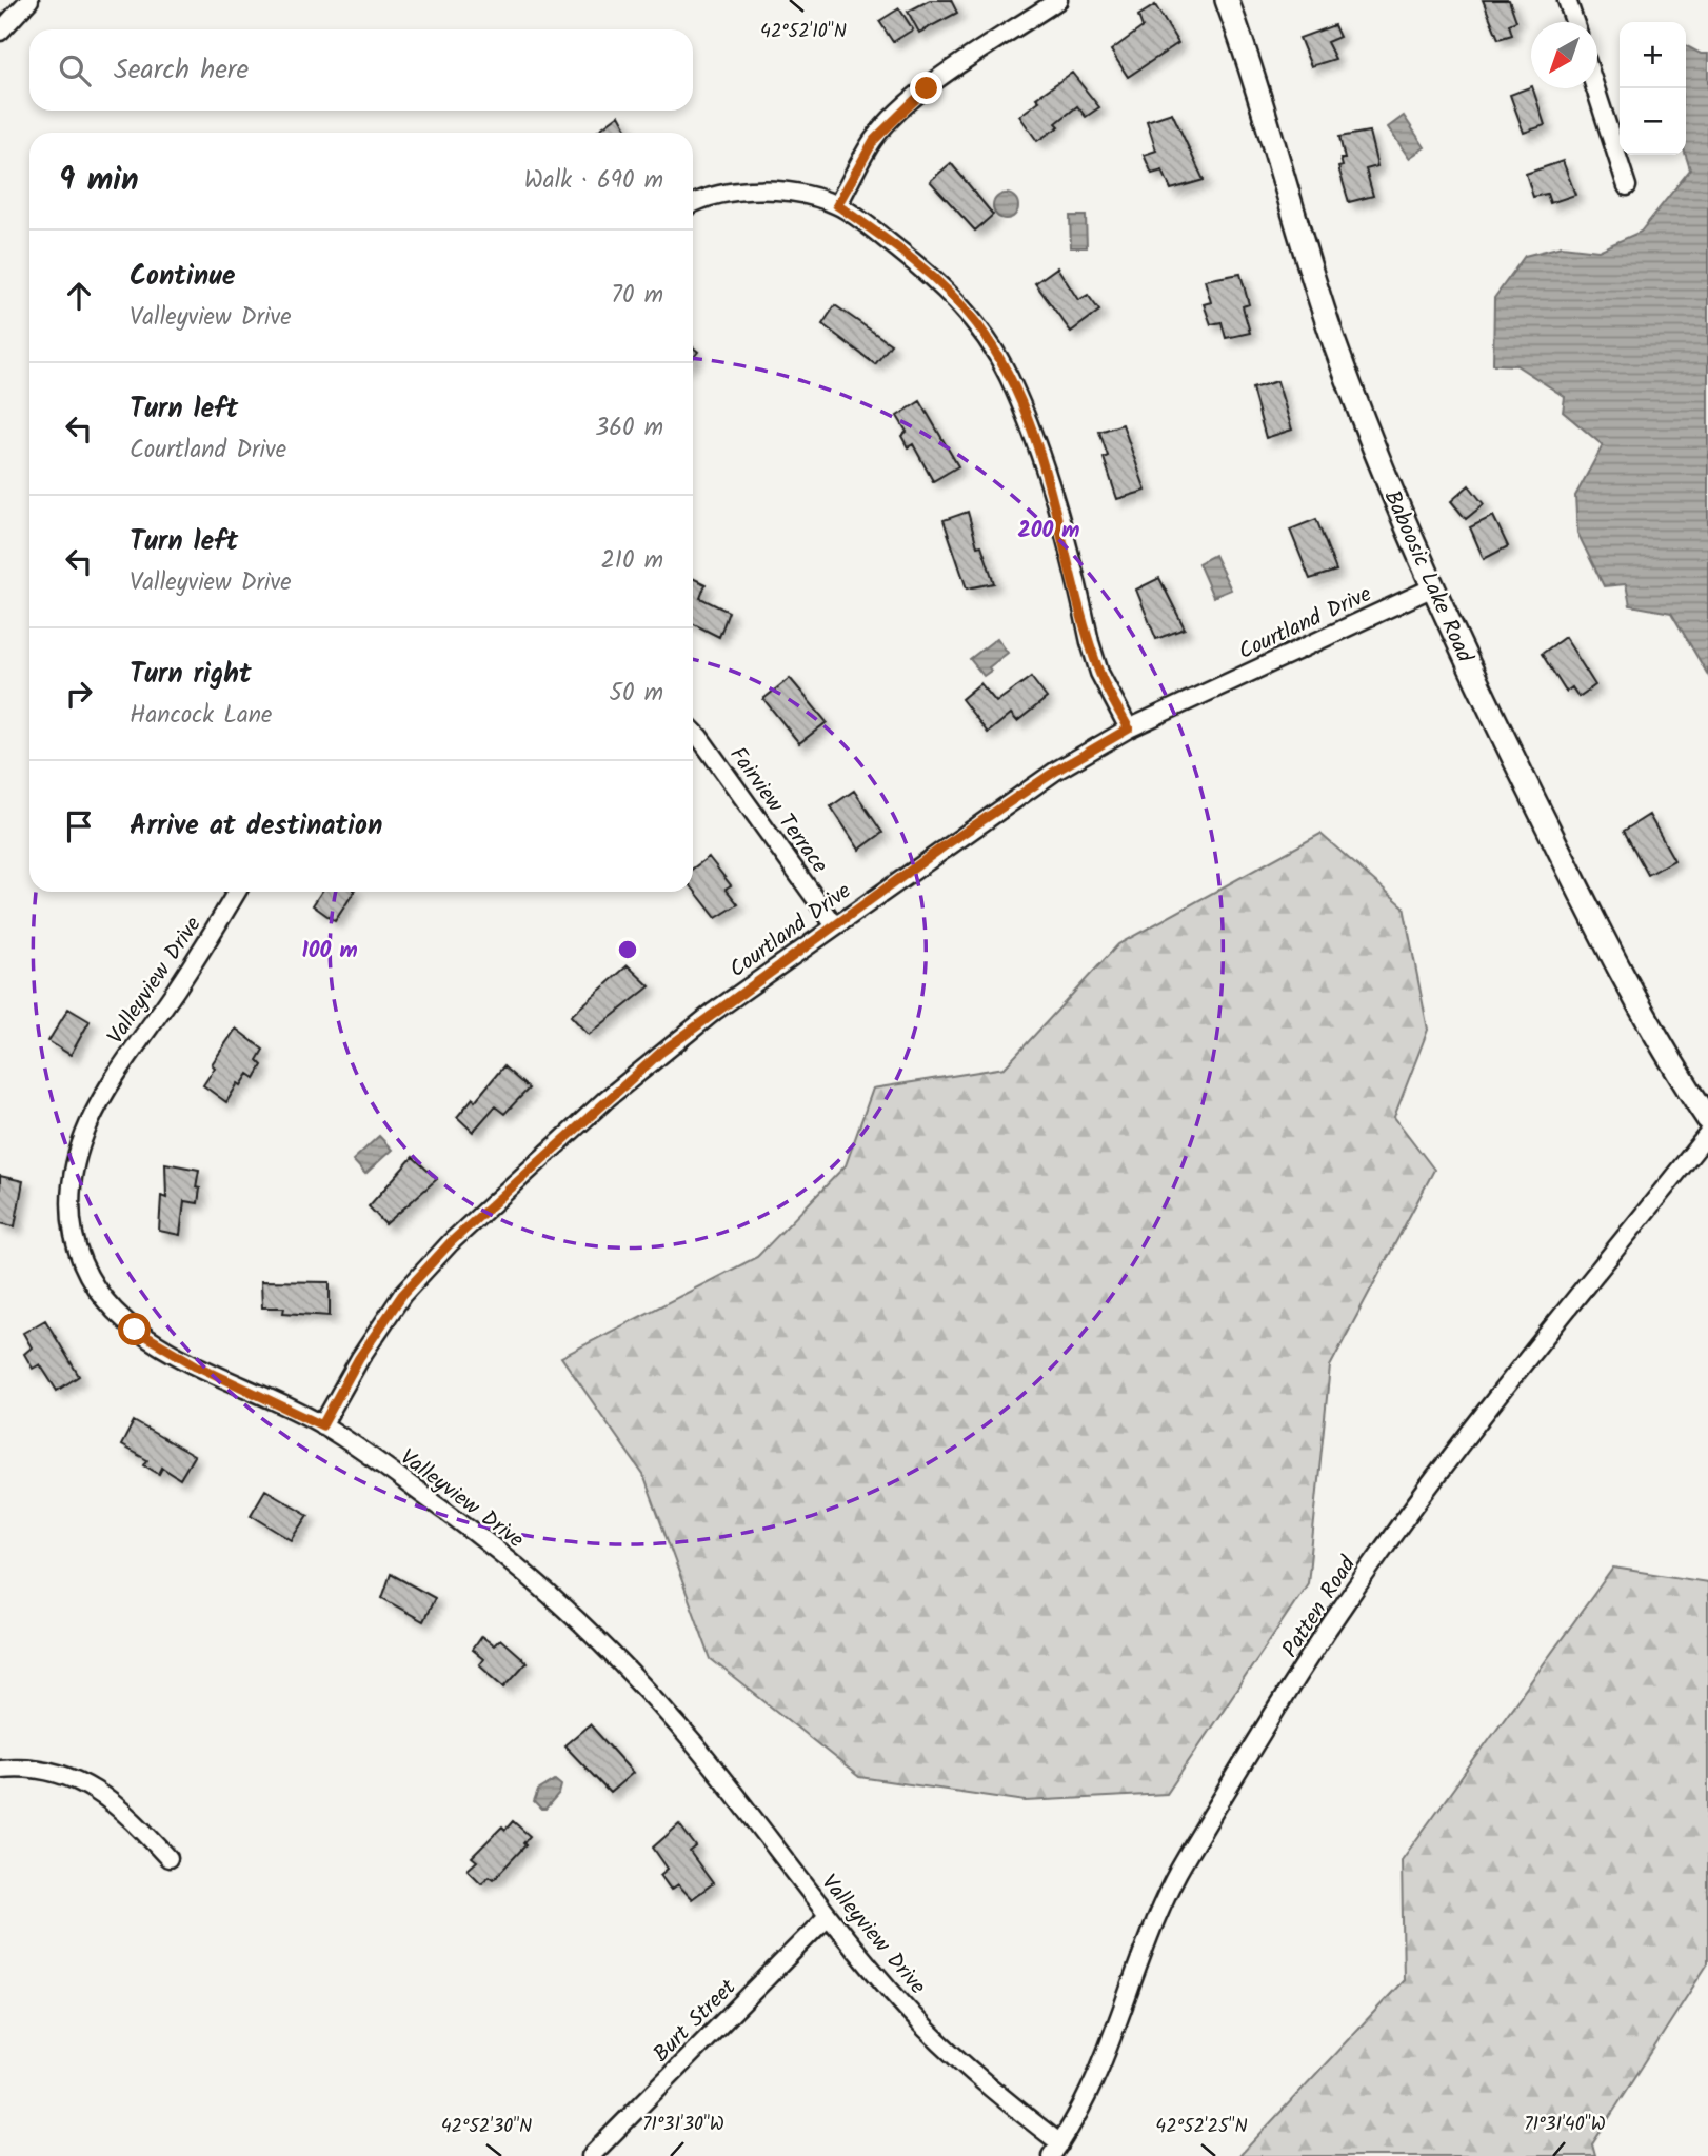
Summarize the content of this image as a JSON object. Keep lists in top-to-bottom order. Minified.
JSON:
{"streets":{"street":["Baboosic Lake Road","Courtland Drive","Fairview Terrace","Valleyview Drive","Patten Road","Burt Street"]},"crossings":[["Baboosic Lake Road","Courtland Drive"],["Courtland Drive","Fairview Terrace"],["Courtland Drive","Valleyview Drive"],["Valleyview Drive","Patten Road"],["Valleyview Drive","Burt Street"]],"north":"bottom left","page":{"map_buttons":["+","−"],"search":"Search here","heading":["9 min","Walk · 690 m"],"list":[["Continue","Valleyview Drive","70 m"],["Turn left","Courtland Drive","360 m"],["Turn left","Valleyview Drive","210 m"],["Turn right","Hancock Lane","50 m"],"Arrive at destination"]},"coordinates":["42°52'10\"N","71°31'30\"W","71°31'40\"W","42°52'30\"N","42°52'25\"N"],"rings":["200 m","100 m"]}
